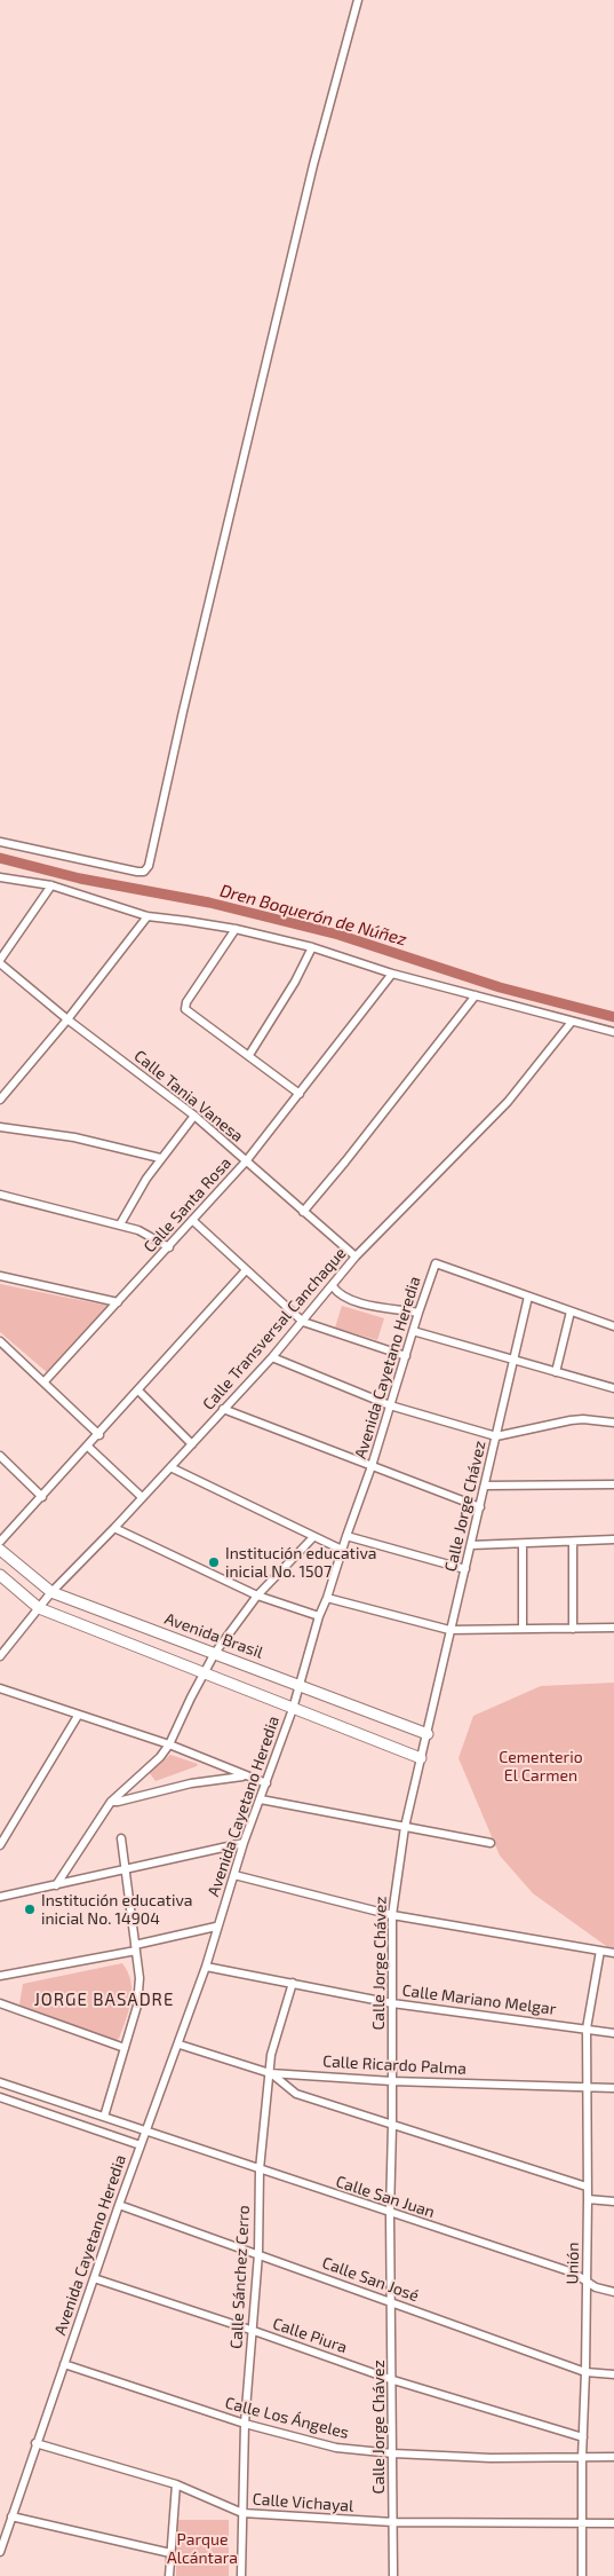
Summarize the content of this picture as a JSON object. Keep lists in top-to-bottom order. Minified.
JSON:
{"streets":{"street":["Calle Tania Vanesa","Calle Santa Rosa","Calle Transversal Canchaque","Avenida Cayetano Heredia","Calle Jorge Chávez","Avenida Brasil","Calle Mariano Melgar","Calle Ricardo Palma","Calle San Juan","Unión","Calle Sánchez Cerro","Calle San José","Calle Piura","Calle Los Ángeles","Calle Vichayal"]},"crossings":[["Calle Tania Vanesa","Calle Santa Rosa"],["Calle Tania Vanesa","Calle Transversal Canchaque"],["Calle Transversal Canchaque","Avenida Brasil"],["Avenida Cayetano Heredia","Calle Jorge Chávez"],["Avenida Cayetano Heredia","Avenida Brasil"],["Avenida Cayetano Heredia","Calle Mariano Melgar"],["Avenida Cayetano Heredia","Calle Ricardo Palma"],["Avenida Cayetano Heredia","Calle San Juan"],["Avenida Cayetano Heredia","Calle San José"],["Avenida Cayetano Heredia","Calle Piura"],["Avenida Cayetano Heredia","Calle Los Ángeles"],["Avenida Cayetano Heredia","Calle Vichayal"],["Calle Jorge Chávez","Avenida Brasil"],["Calle Jorge Chávez","Calle Mariano Melgar"],["Calle Jorge Chávez","Calle Ricardo Palma"],["Calle Jorge Chávez","Calle San Juan"],["Calle Jorge Chávez","Calle San José"],["Calle Jorge Chávez","Calle Piura"],["Calle Jorge Chávez","Calle Los Ángeles"],["Calle Jorge Chávez","Calle Vichayal"],["Calle Mariano Melgar","Unión"],["Calle Mariano Melgar","Calle Sánchez Cerro"],["Calle Ricardo Palma","Unión"],["Calle Ricardo Palma","Calle Sánchez Cerro"],["Calle San Juan","Unión"],["Calle San Juan","Calle Sánchez Cerro"],["Unión","Calle San José"],["Unión","Calle Piura"],["Unión","Calle Los Ángeles"],["Unión","Calle Vichayal"],["Calle Sánchez Cerro","Calle San José"],["Calle Sánchez Cerro","Calle Piura"],["Calle Sánchez Cerro","Calle Los Ángeles"],["Calle Sánchez Cerro","Calle Vichayal"]],"districts":["JORGE BASADRE"],"water":["Dren Boquerón de Núñez"],"parks":["Cementerio El Carmen","Parque Alcántara"],"places":["Institución educativa inicial No. 1507","Institución educativa inicial No. 14904"]}
